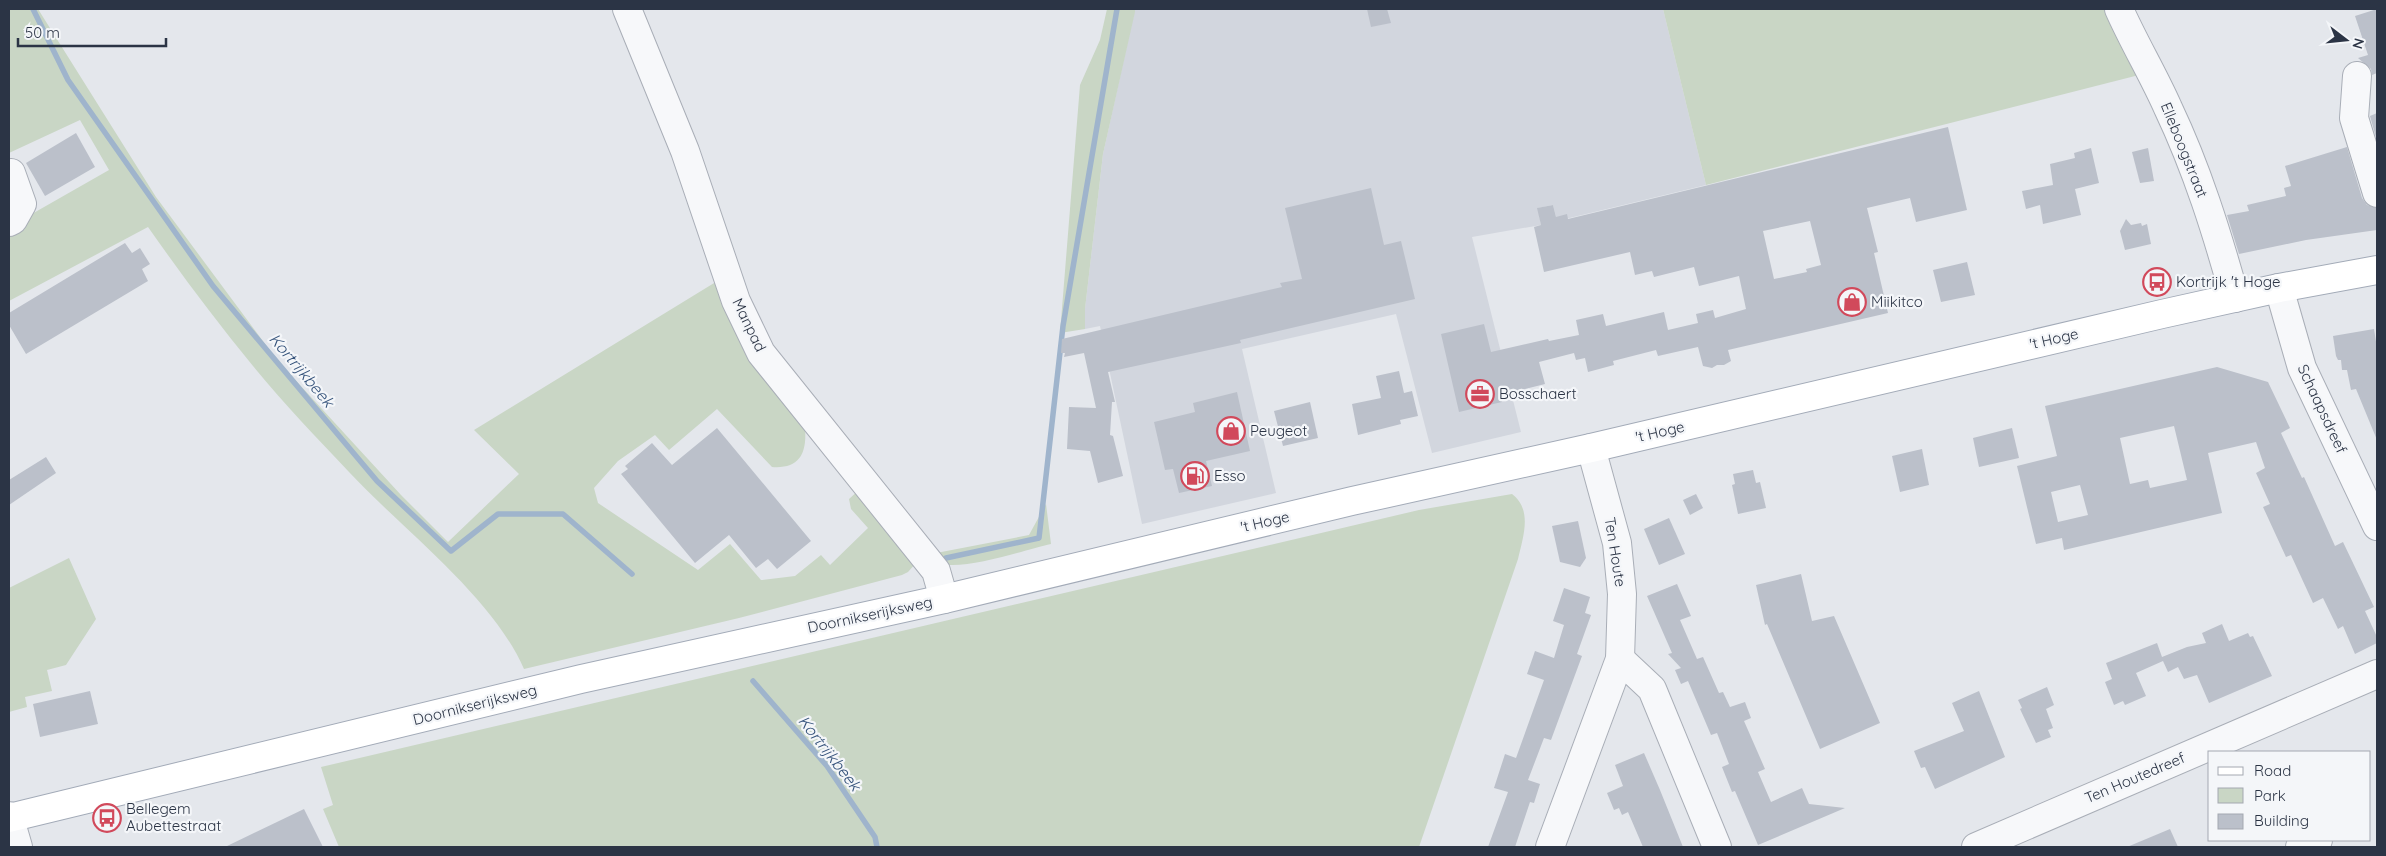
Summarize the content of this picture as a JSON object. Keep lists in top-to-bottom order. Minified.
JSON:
{"streets":{"main road":["'t Hoge","Doornikserijksweg"],"street":["Elleboogstraat","Manpad","Schaapsdreef","Ten Houte","Ten Houtedreef"]},"crossings":[["Elleboogstraat","'t Hoge"],["Manpad","'t Hoge"],["Manpad","Doornikserijksweg"],["'t Hoge","Schaapsdreef"],["'t Hoge","Ten Houte"],["'t Hoge","Doornikserijksweg"]],"water":["Kortrijkbeek"],"places":{"bus stop":["Kortrijk 't Hoge","Bellegem Aubettestraat"],"shop":["Miikitco","Peugeot"],"office":["Bosschaert"],"fuel station":["Esso"]},"legend":["Road","Park","Building"],"scale_bar":"50 m","north":"right"}
